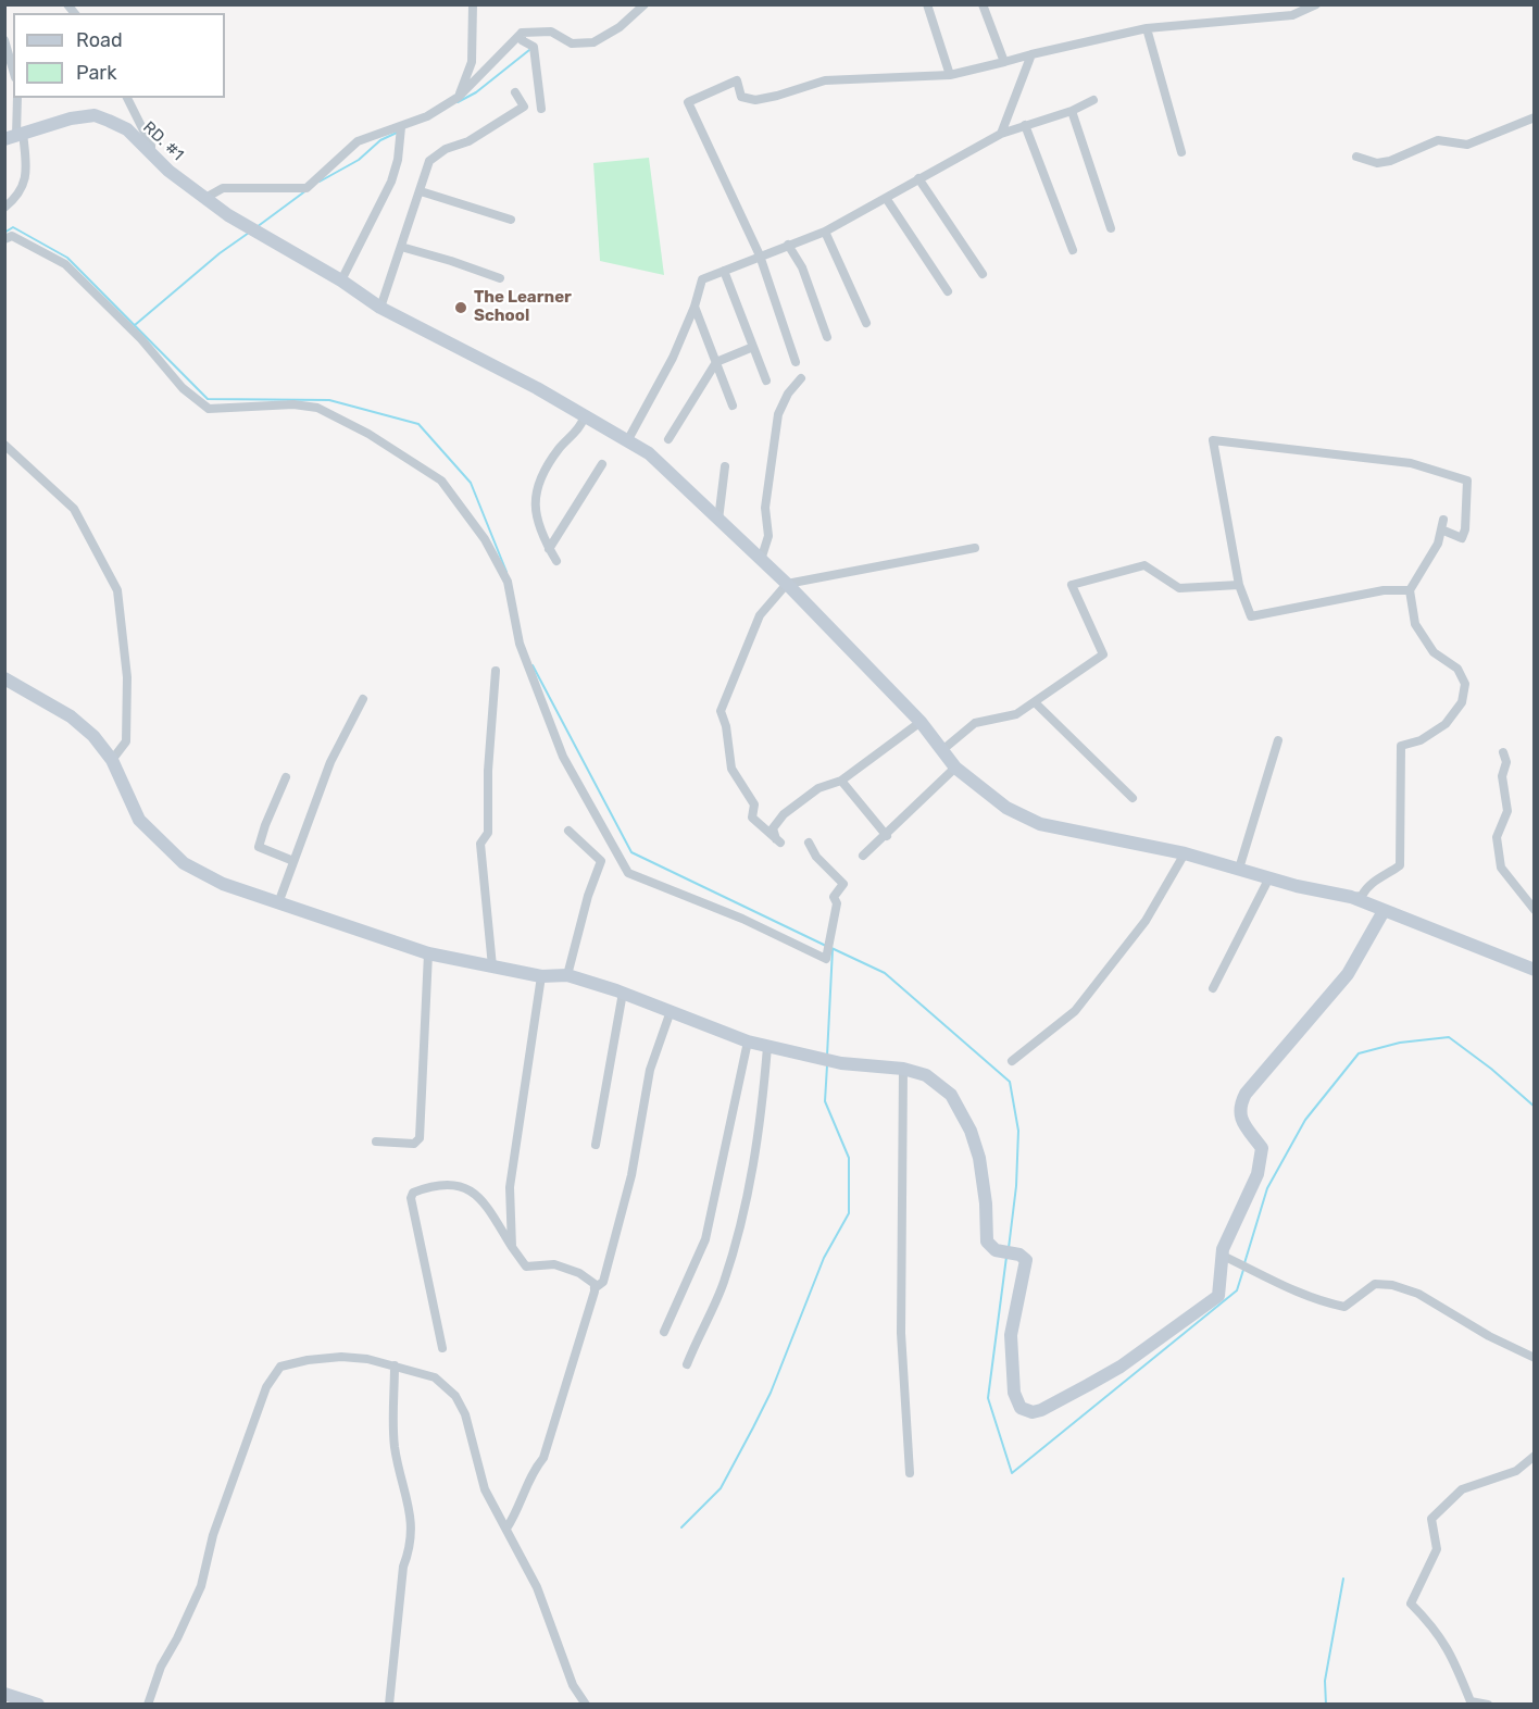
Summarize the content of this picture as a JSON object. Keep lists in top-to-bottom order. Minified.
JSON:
{"streets":{"street":["RD. #1"]},"places":["The Learner School"],"legend":["Road","Park"]}
